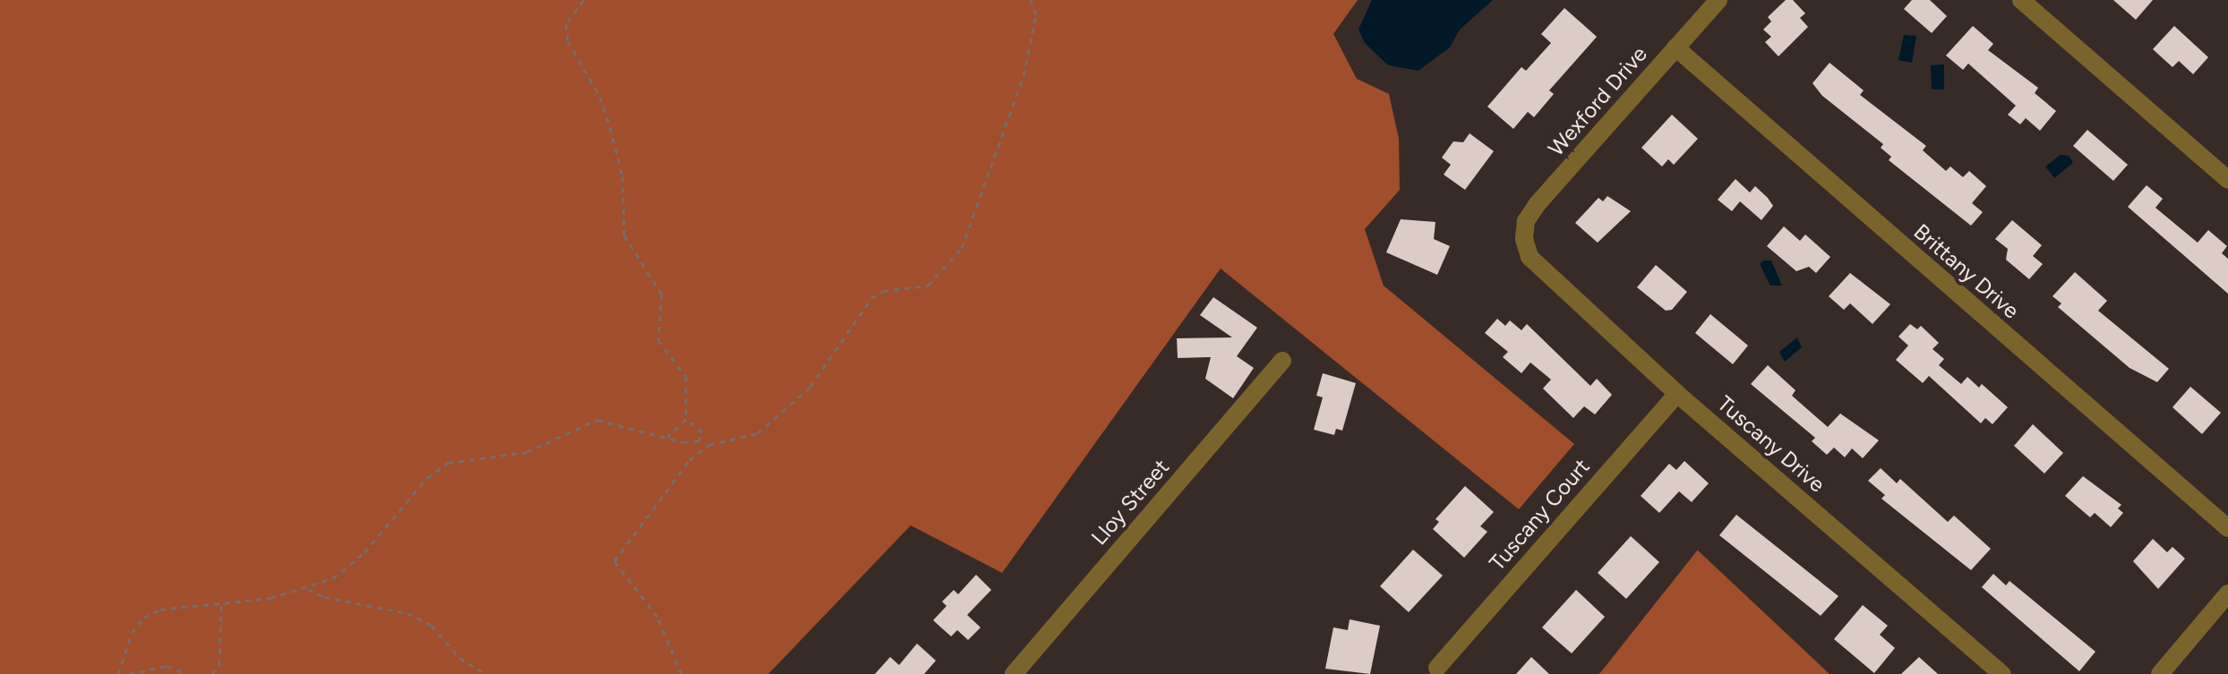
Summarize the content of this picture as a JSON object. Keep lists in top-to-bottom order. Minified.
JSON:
{"streets":{"street":["Wexford Drive","Brittany Drive","Tuscany Drive","Lloy Street","Tuscany Court"]},"crossings":[["Wexford Drive","Brittany Drive"],["Wexford Drive","Tuscany Drive"],["Tuscany Drive","Tuscany Court"]]}
